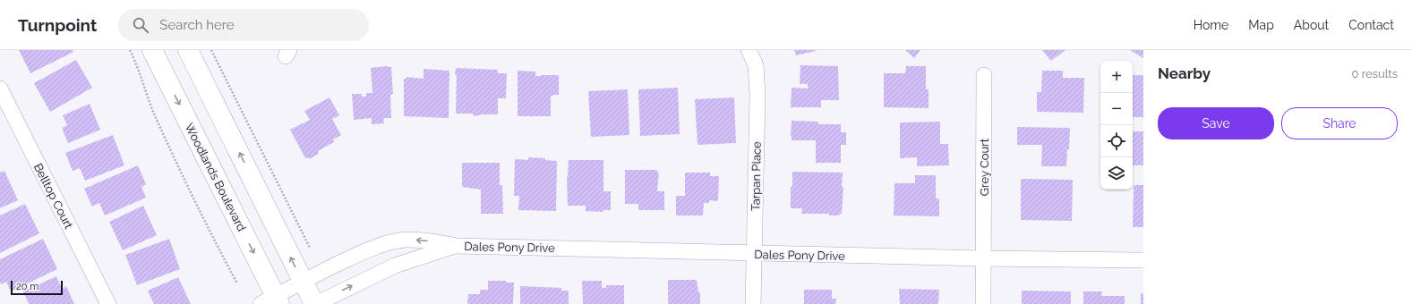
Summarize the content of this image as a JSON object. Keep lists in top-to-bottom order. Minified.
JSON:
{"streets":{"street":["Grey Court","Tarpan Place","Woodlands Boulevard","Belltop Court","Dales Pony Drive"]},"crossings":[["Grey Court","Dales Pony Drive"],["Tarpan Place","Dales Pony Drive"],["Woodlands Boulevard","Dales Pony Drive"]],"scale_bar":"20 m","page":{"header":"Turnpoint","search":"Search here","nav":["Home","Map","About","Contact"],"heading":["Nearby","0 results"],"map_buttons":["+","−"],"buttons":["Save","Share"],"scale":"20 m"}}
